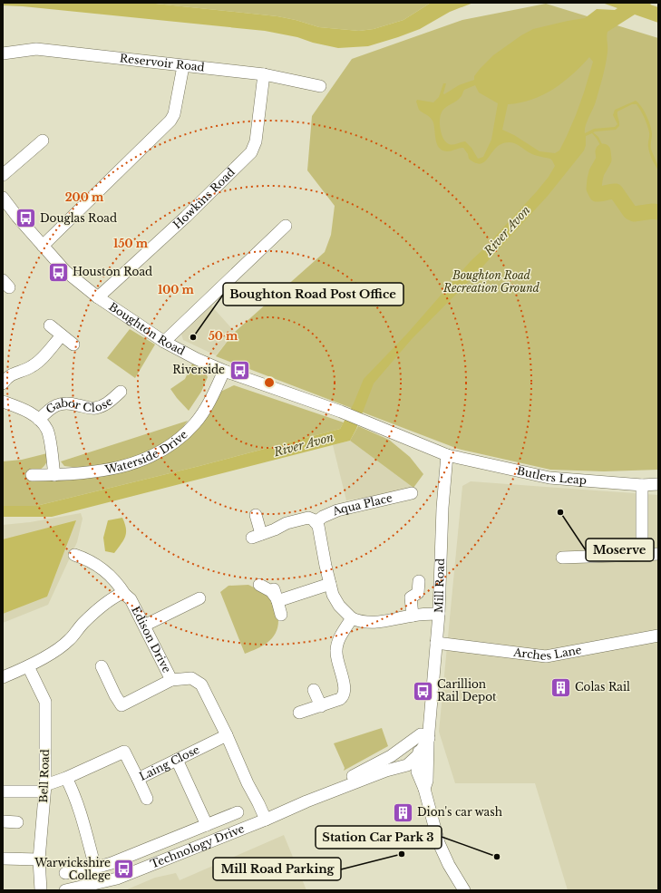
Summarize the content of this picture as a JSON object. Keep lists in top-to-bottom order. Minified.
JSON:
{"streets":{"street":["Reservoir Road","Howkins Road","Boughton Road","Gabor Close","Waterside Drive","Butlers Leap","Aqua Place","Mill Road","Edison Drive","Arches Lane","Laing Close","Bell Road","Technology Drive"]},"crossings":[["Reservoir Road","Howkins Road"],["Howkins Road","Boughton Road"],["Boughton Road","Waterside Drive"],["Boughton Road","Butlers Leap"],["Boughton Road","Mill Road"],["Butlers Leap","Mill Road"],["Mill Road","Arches Lane"],["Mill Road","Technology Drive"],["Edison Drive","Laing Close"],["Edison Drive","Bell Road"],["Edison Drive","Technology Drive"],["Laing Close","Bell Road"]],"water":["River Avon"],"parks":["Boughton Road Recreation Ground"],"places":{"bus stop":["Douglas Road","Houston Road","Riverside","Carillion Rail Depot","Warwickshire College"],"other":["Boughton Road Post Office","Moserve","Mill Road Parking","Station Car Park 3"],"building":["Colas Rail","Dion's car wash"]},"rings":["200 m","150 m","100 m","50 m"]}
